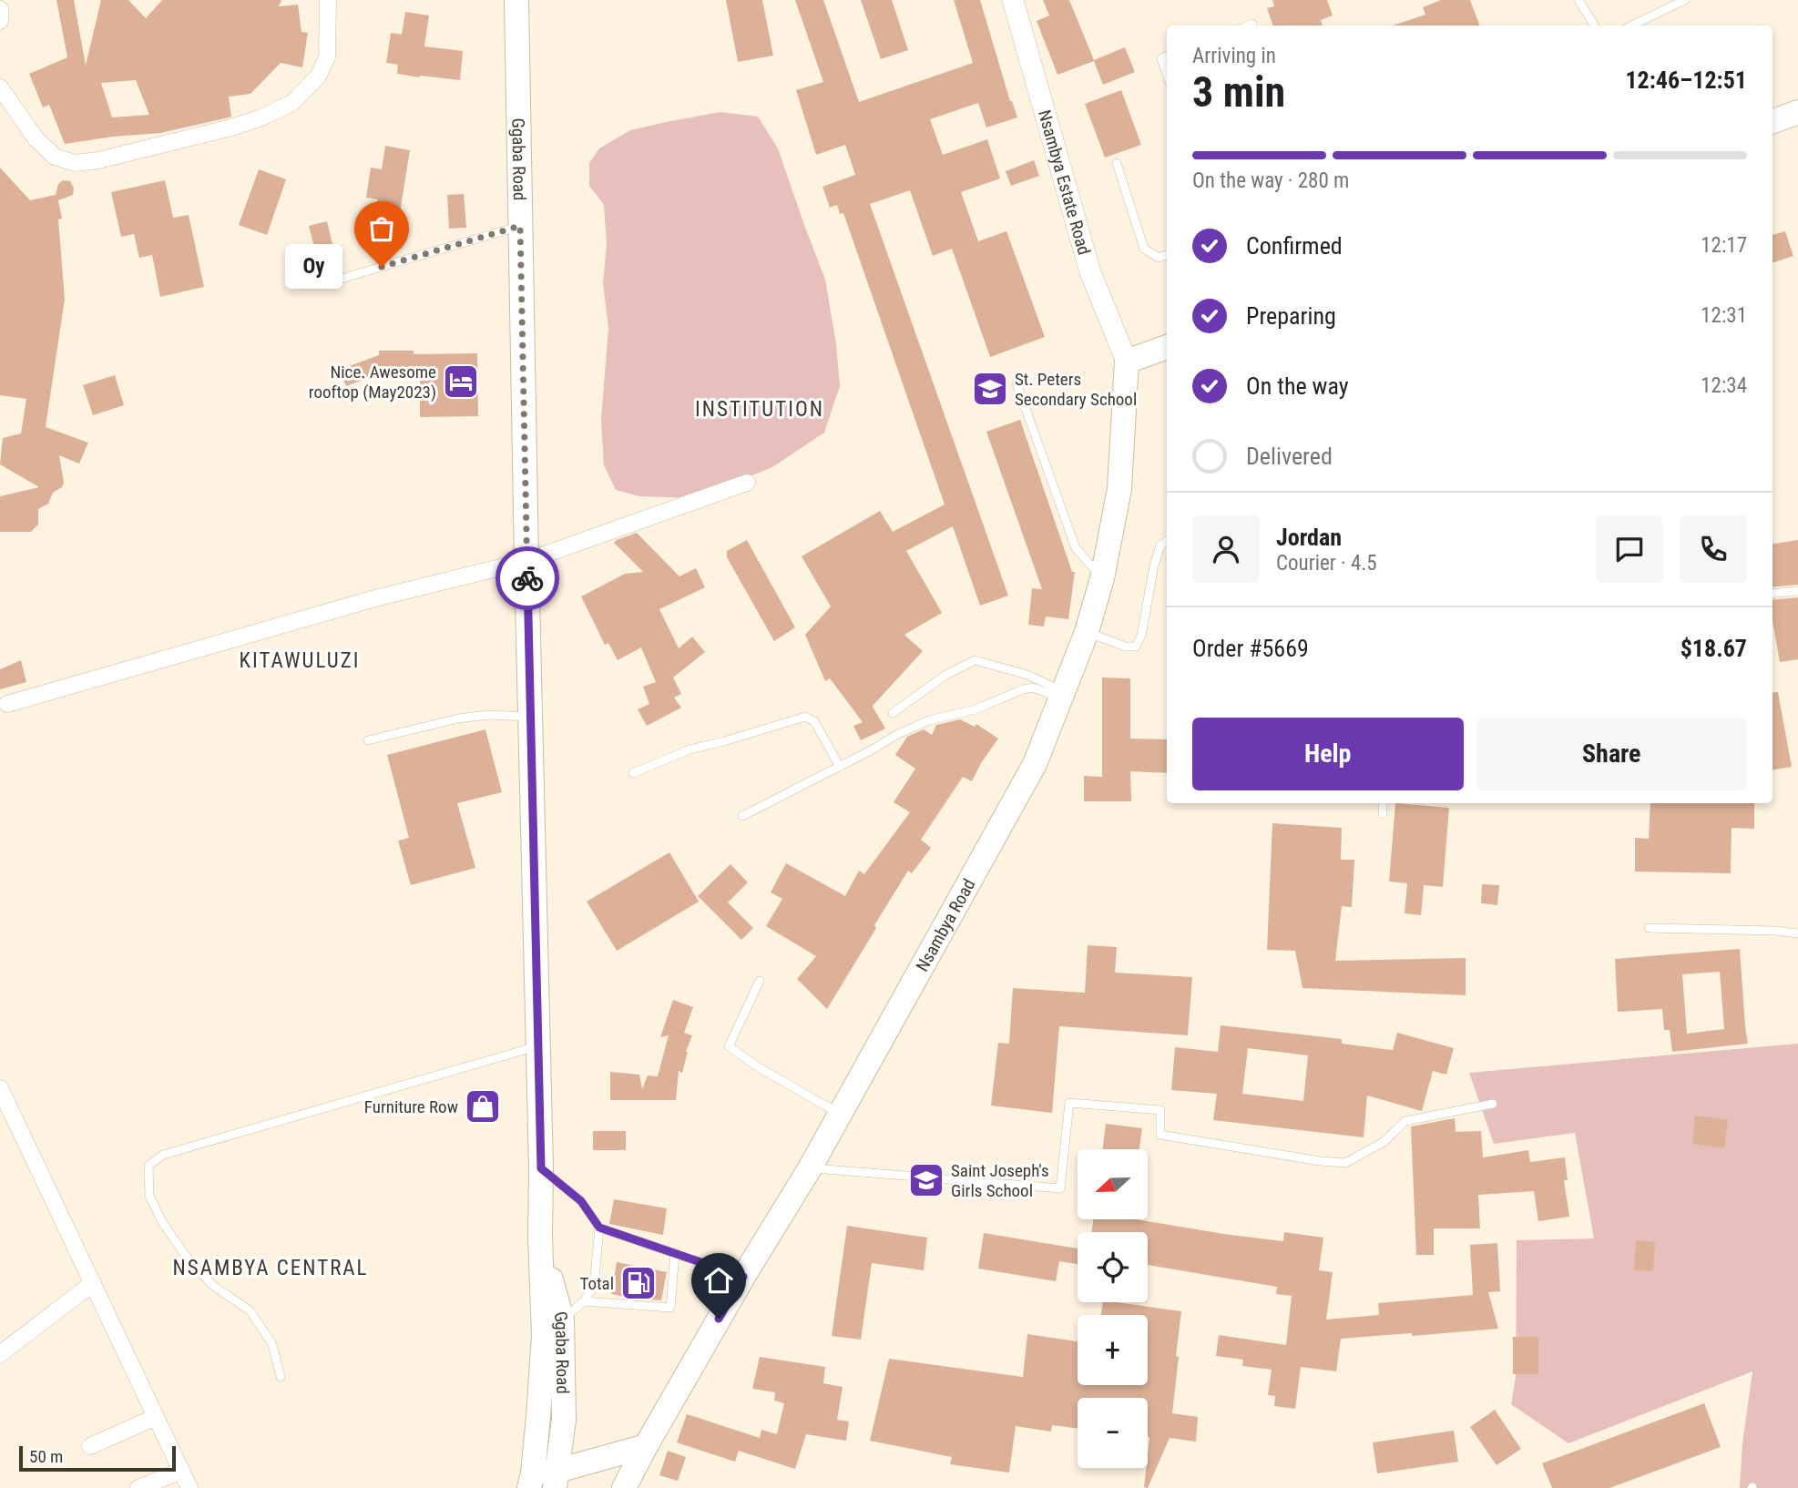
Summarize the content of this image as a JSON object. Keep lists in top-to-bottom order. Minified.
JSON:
{"streets":{"main road":["Ggaba Road","Nsambya Road"],"street":["Nsambya Estate Road"]},"crossings":[["Nsambya Estate Road","Nsambya Road"]],"districts":["INSTITUTION","KITAWULUZI","NSAMBYA CENTRAL"],"places":{"other":["Oy"],"hotel":["Nice. Awesome rooftop (May2023)"],"school or university":["St. Peters Secondary School","Saint Joseph's Girls School"],"shop":["Furniture Row"],"fuel station":["Total"]},"scale_bar":"50 m","north":"left","page":{"heading":["3 min","Arriving in","12:46–12:51"],"panel":["Jordan","Courier · 4.5","Order #5669","$18.67"],"bar":"On the way · 280 m","list":[["Confirmed","12:17"],["Preparing","12:31"],["On the way","12:34"],"Delivered"],"bubble":"Oy","buttons":["Help","Share"],"map_buttons":["+","−"],"scale":"50 m"}}
